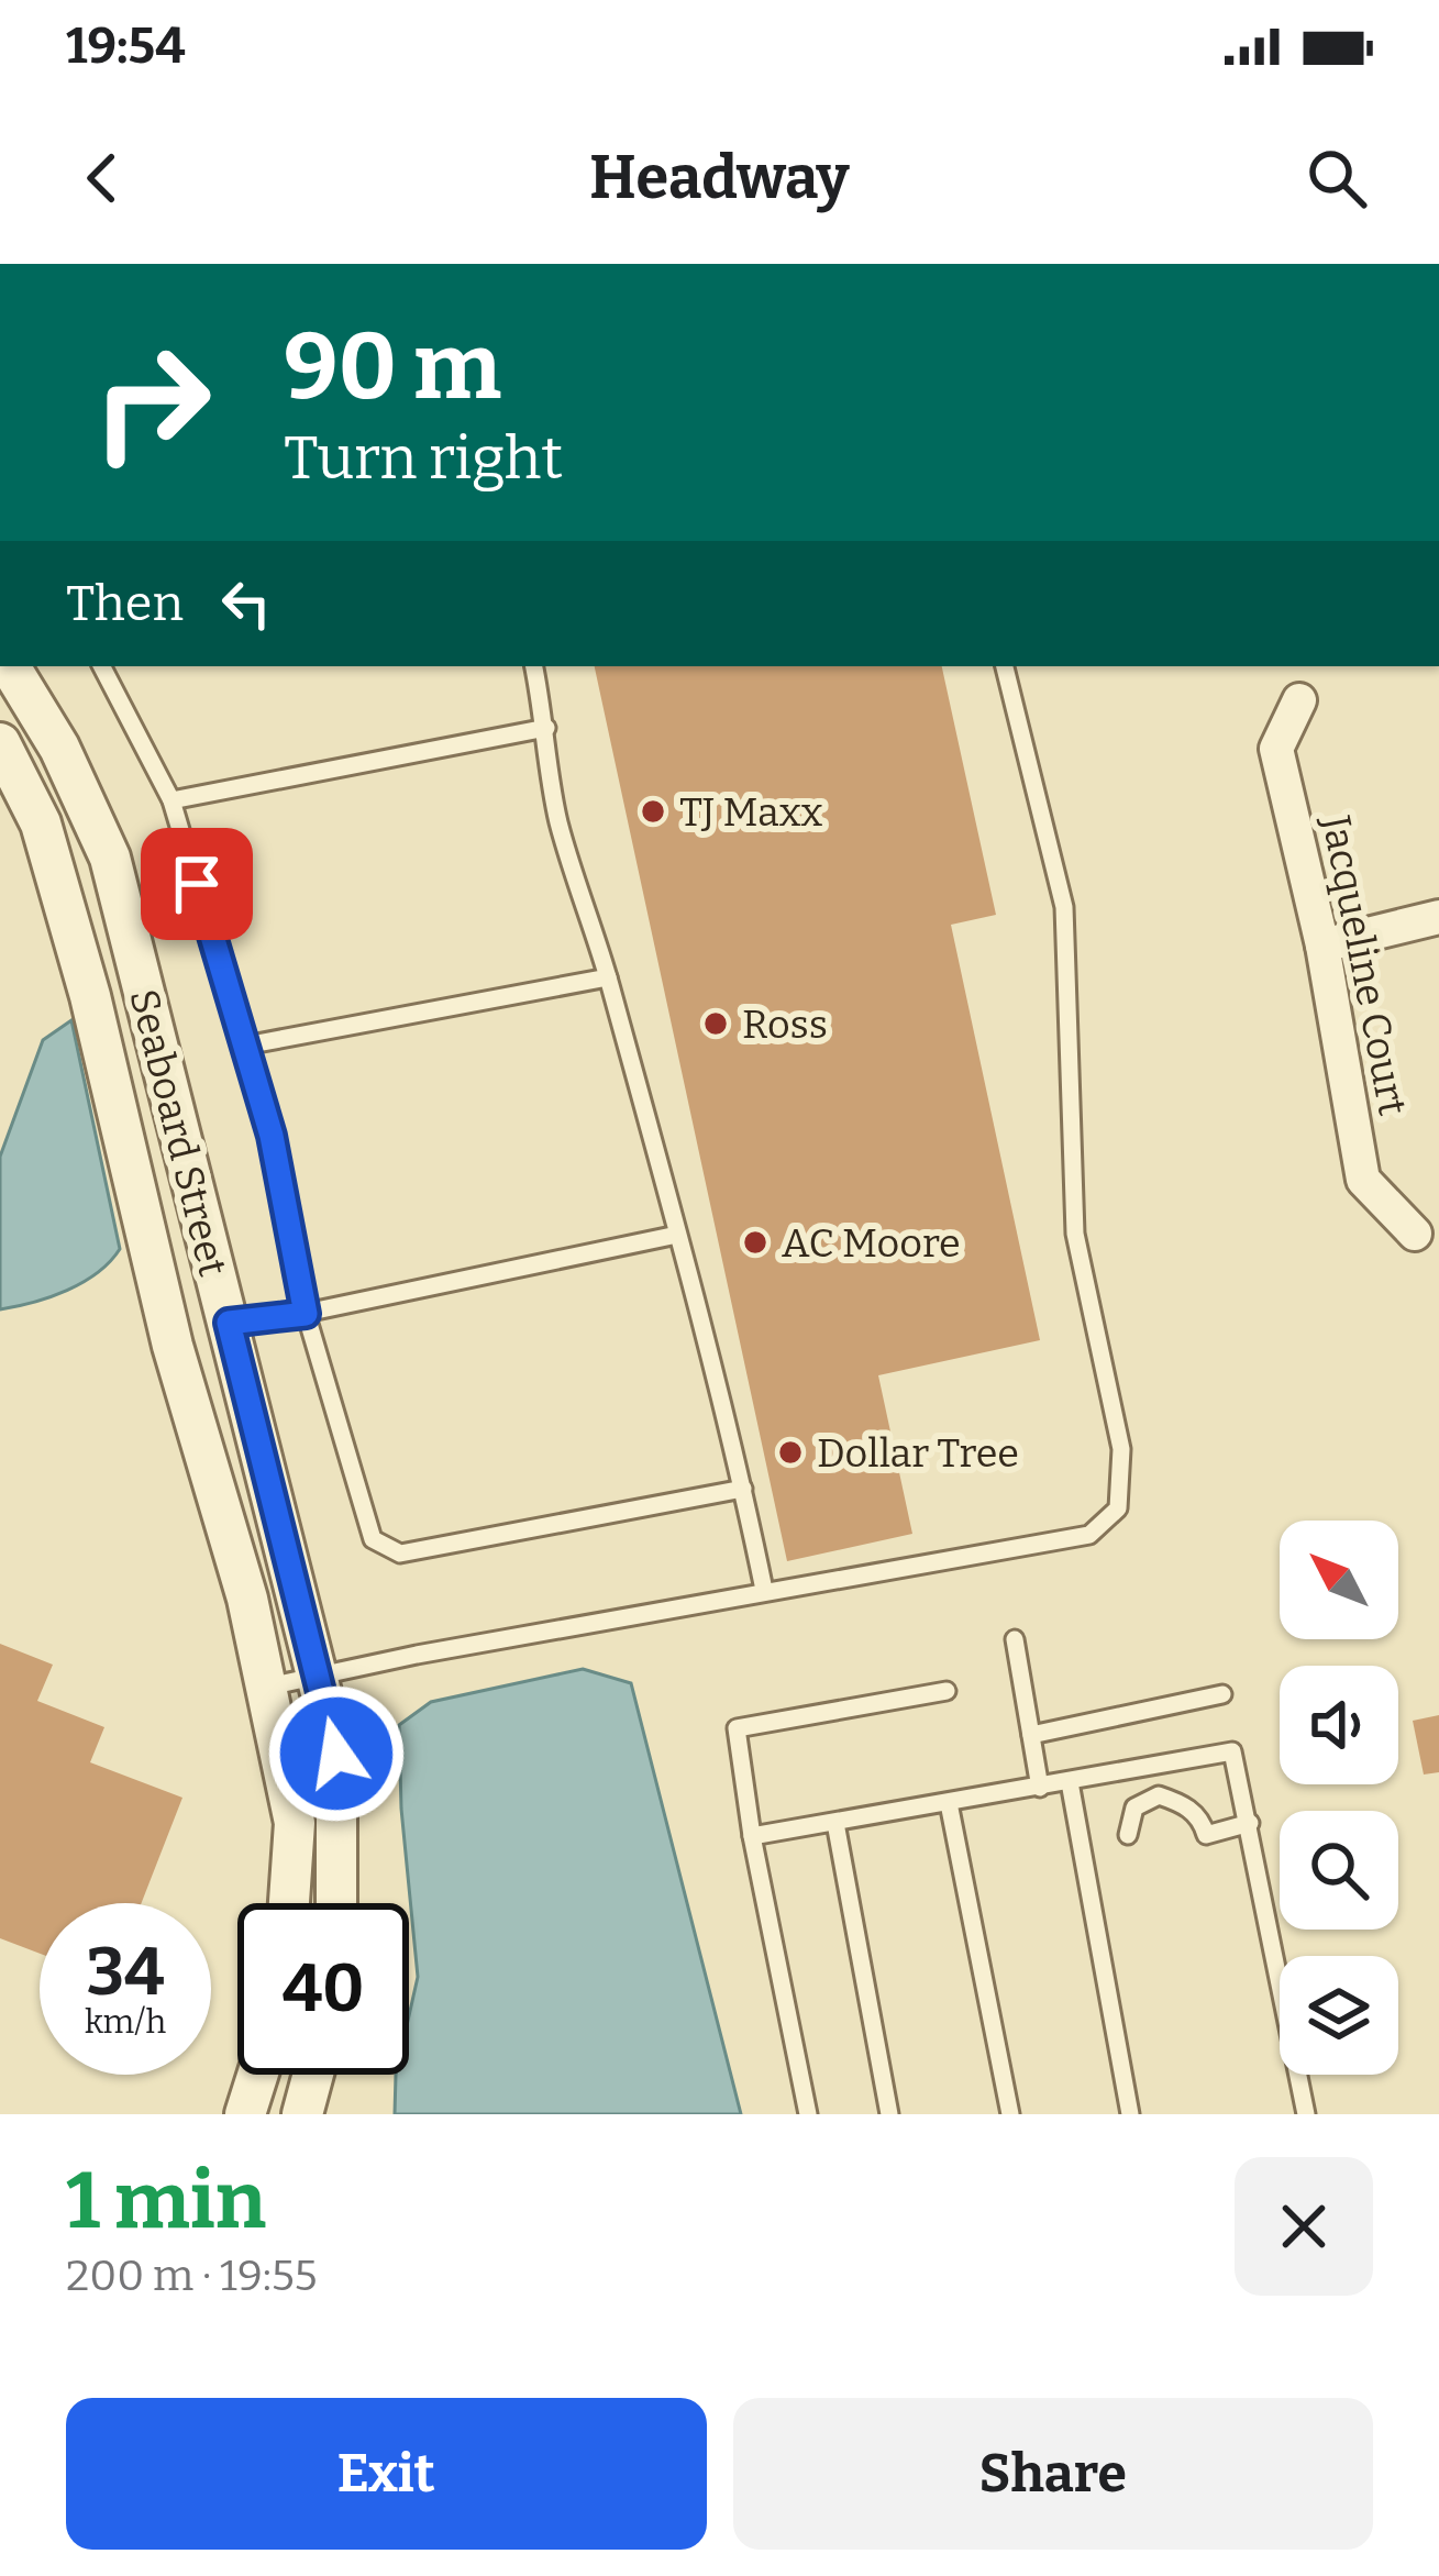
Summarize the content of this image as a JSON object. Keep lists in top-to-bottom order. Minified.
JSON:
{"streets":{"street":["Jacqueline Court","Seaboard Street"]},"places":["TJ Maxx","Ross","AC Moore","Dollar Tree"],"north":"top left","page":{"status":"19:54","header":"Headway","turn":["90 m","Turn right"],"then":"Then","speed":"34 km/h","limit":"40","heading":["1 min","200 m · 19:55"],"buttons":["Exit","Share"]}}
